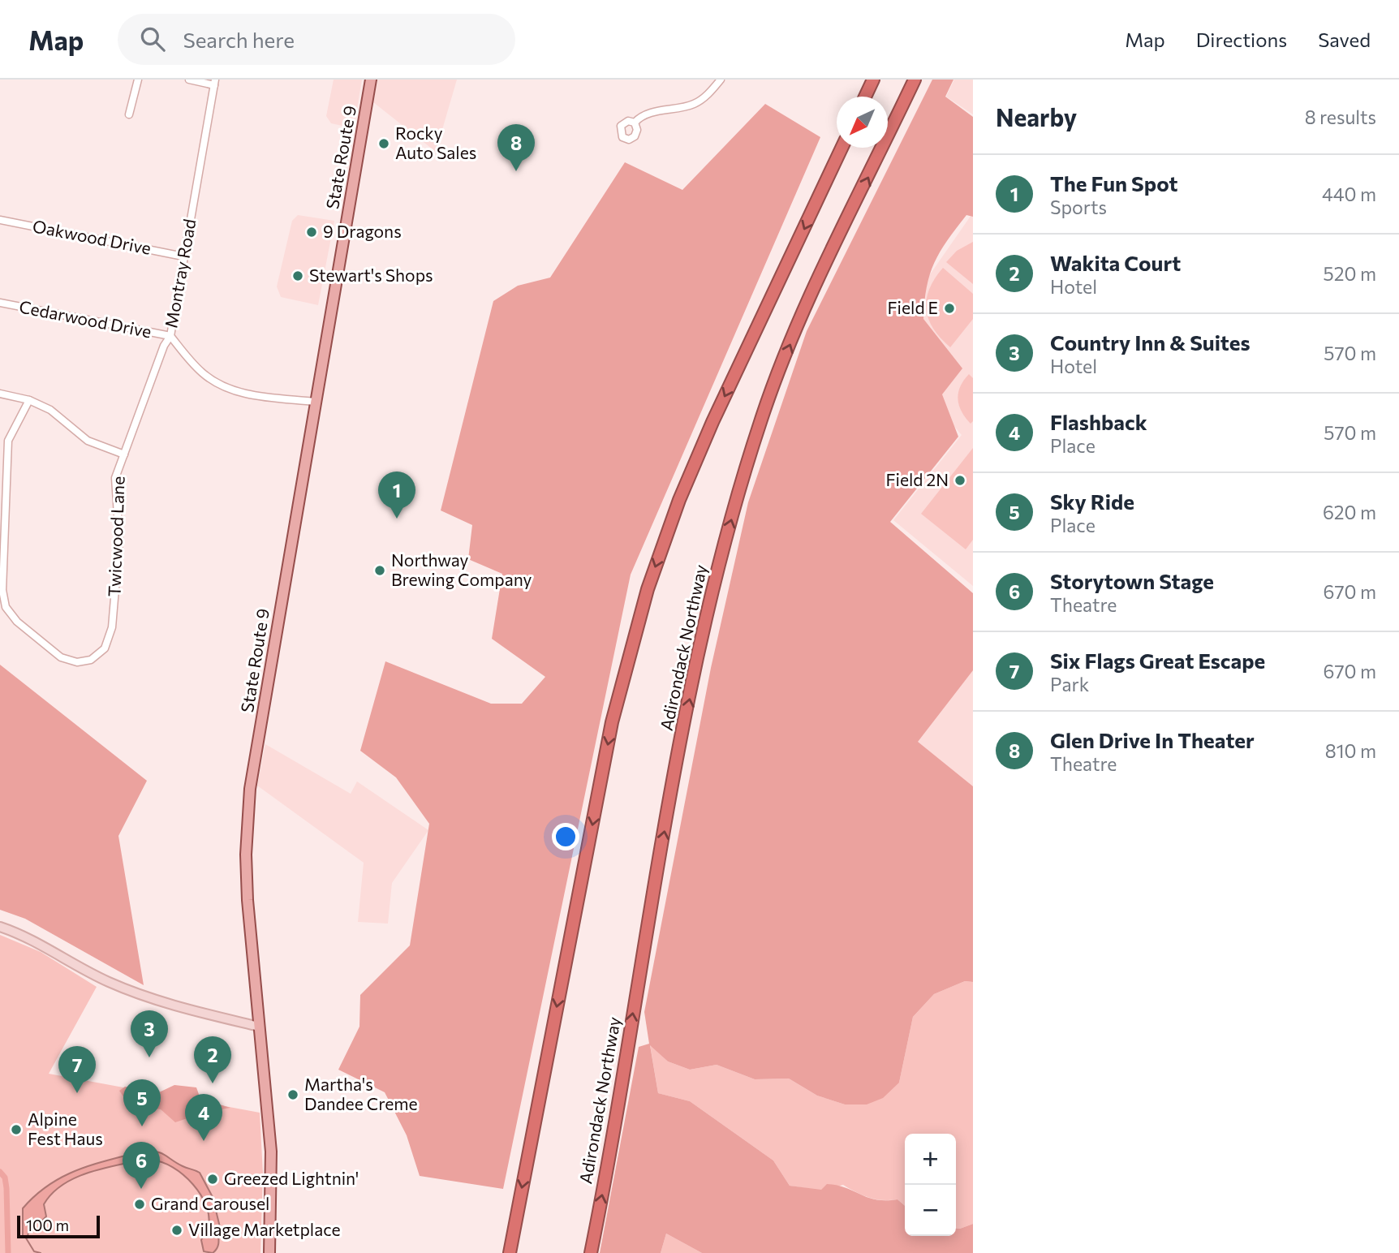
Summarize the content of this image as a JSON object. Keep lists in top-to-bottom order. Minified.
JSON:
{"streets":{"highway":["Adirondack Northway"],"main road":["State Route 9"],"street":["Oakwood Drive","Montray Road","Cedarwood Drive","Twicwood Lane"]},"crossings":[["State Route 9","Montray Road"],["Oakwood Drive","Montray Road"],["Montray Road","Cedarwood Drive"],["Montray Road","Twicwood Lane"],["Cedarwood Drive","Twicwood Lane"]],"places":["Rocky Auto Sales","9 Dragons","Stewart's Shops","Field E","Field 2N","Northway Brewing Company","Martha's Dandee Creme","Alpine Fest Haus","Greezed Lightnin'","Grand Carousel","Village Marketplace"],"scale_bar":"100 m","north":"bottom left","page":{"header":"Map","search":"Search here","nav":["Map","Directions","Saved"],"heading":["Nearby","8 results"],"pins":["8","1","3","2","7","5","4","6"],"list":[{"mark":"1","name":"The Fun Spot","note":"Sports","value":"440 m"},{"mark":"2","name":"Wakita Court","note":"Hotel","value":"520 m"},{"mark":"3","name":"Country Inn & Suites","note":"Hotel","value":"570 m"},{"mark":"4","name":"Flashback","note":"Place","value":"570 m"},{"mark":"5","name":"Sky Ride","note":"Place","value":"620 m"},{"mark":"6","name":"Storytown Stage","note":"Theatre","value":"670 m"},{"mark":"7","name":"Six Flags Great Escape","note":"Park","value":"670 m"},{"mark":"8","name":"Glen Drive In Theater","note":"Theatre","value":"810 m"}],"map_buttons":["+","−"],"scale":"100 m"}}
